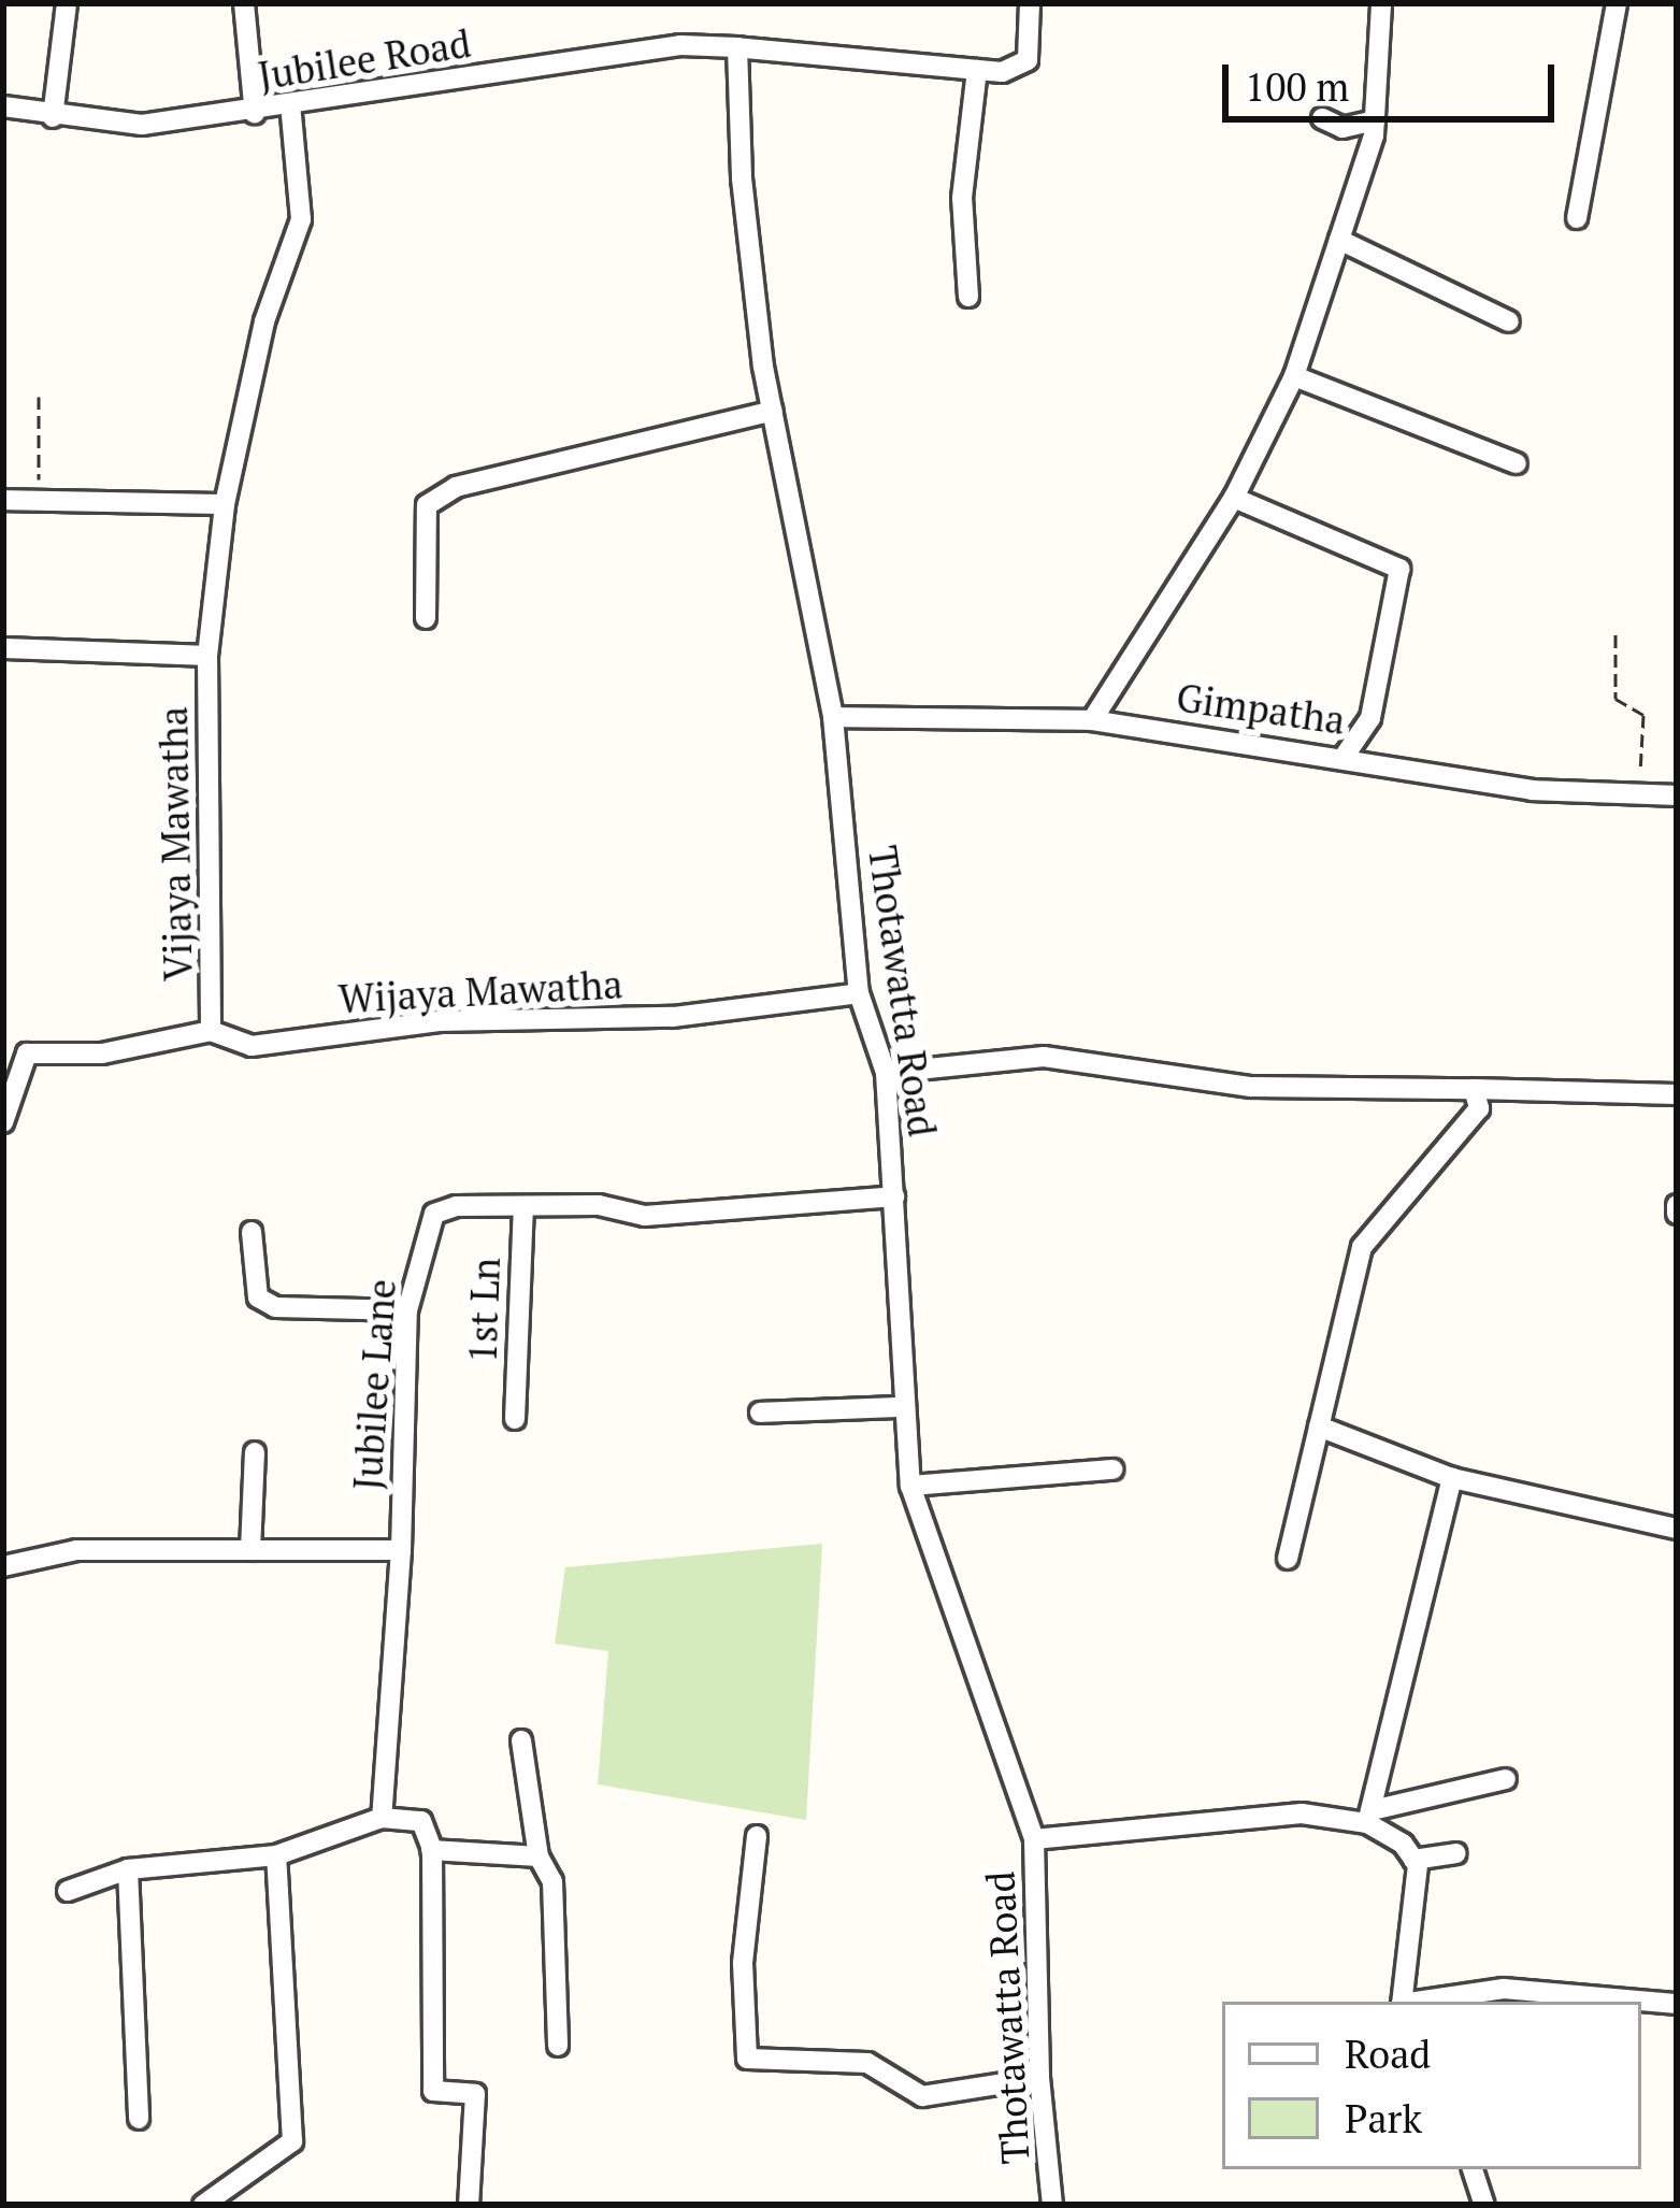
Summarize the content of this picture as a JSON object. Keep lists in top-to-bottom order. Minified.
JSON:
{"streets":{"street":["Jubilee Road","Gimpatha","Vijaya Mawatha","Wijaya Mawatha","Thotawatta Road","1st Ln","Jubilee Lane"]},"crossings":[["Jubilee Road","Vijaya Mawatha"],["Jubilee Road","Thotawatta Road"],["Gimpatha","Thotawatta Road"],["Vijaya Mawatha","Wijaya Mawatha"],["Wijaya Mawatha","Thotawatta Road"],["Thotawatta Road","Jubilee Lane"],["1st Ln","Jubilee Lane"]],"legend":["Road","Park"],"scale_bar":"100 m"}
